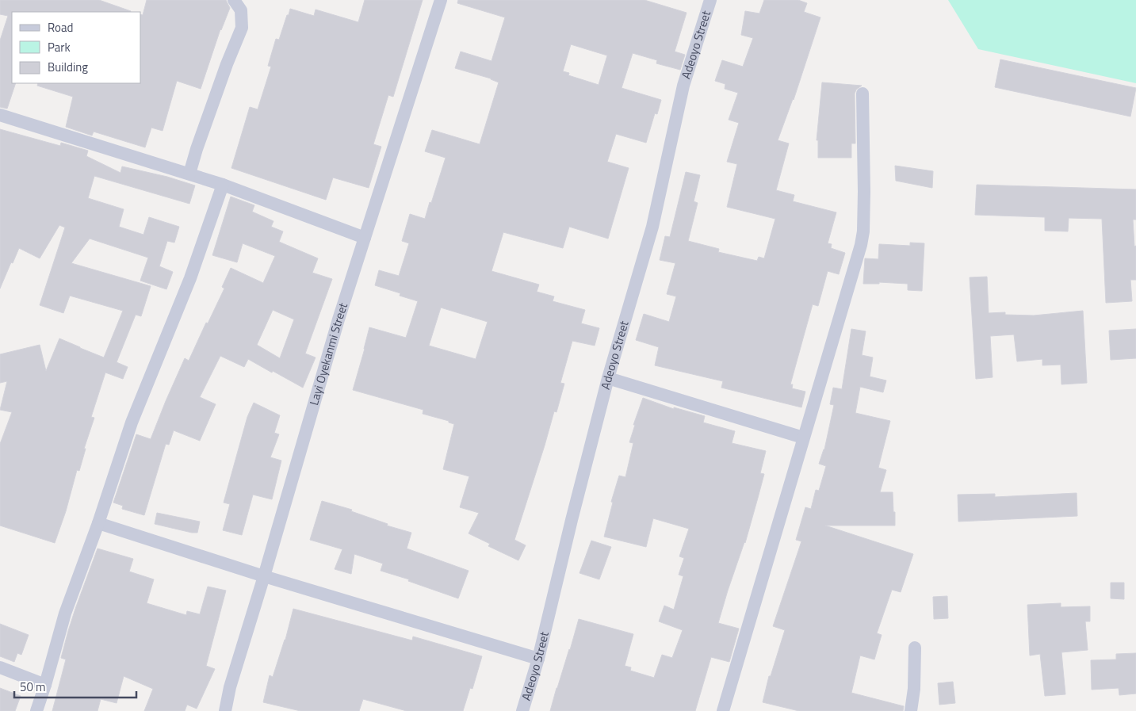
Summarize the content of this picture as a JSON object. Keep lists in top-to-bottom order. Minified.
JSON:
{"streets":{"street":["Adeoyo Street","Layi Oyekanmi Street"]},"legend":["Road","Park","Building"],"scale_bar":"50 m"}
